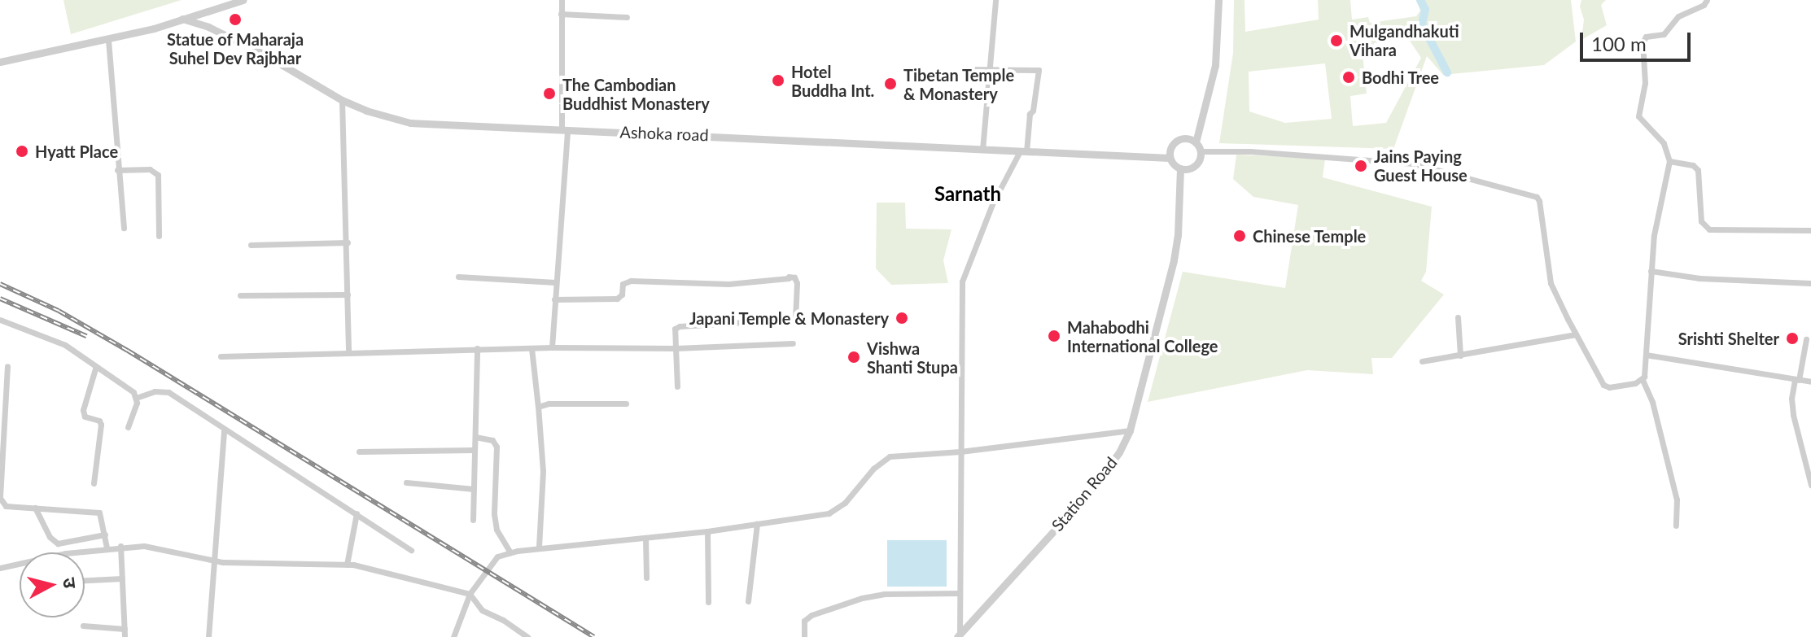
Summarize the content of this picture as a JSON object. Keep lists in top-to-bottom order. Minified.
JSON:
{"streets":{"street":["Ashoka road","Station Road"]},"crossings":[["Ashoka road","Station Road"]],"districts":["Sarnath"],"places":["Statue of Maharaja Suhel Dev Rajbhar","Mulgandhakuti Vihara","Bodhi Tree","Hotel Buddha Int.","Tibetan Temple & Monastery","The Cambodian Buddhist Monastery","Hyatt Place","Jains Paying Guest House","Chinese Temple","Japani Temple & Monastery","Mahabodhi International College","Srishti Shelter","Vishwa Shanti Stupa"],"scale_bar":"100 m","north":"right"}
